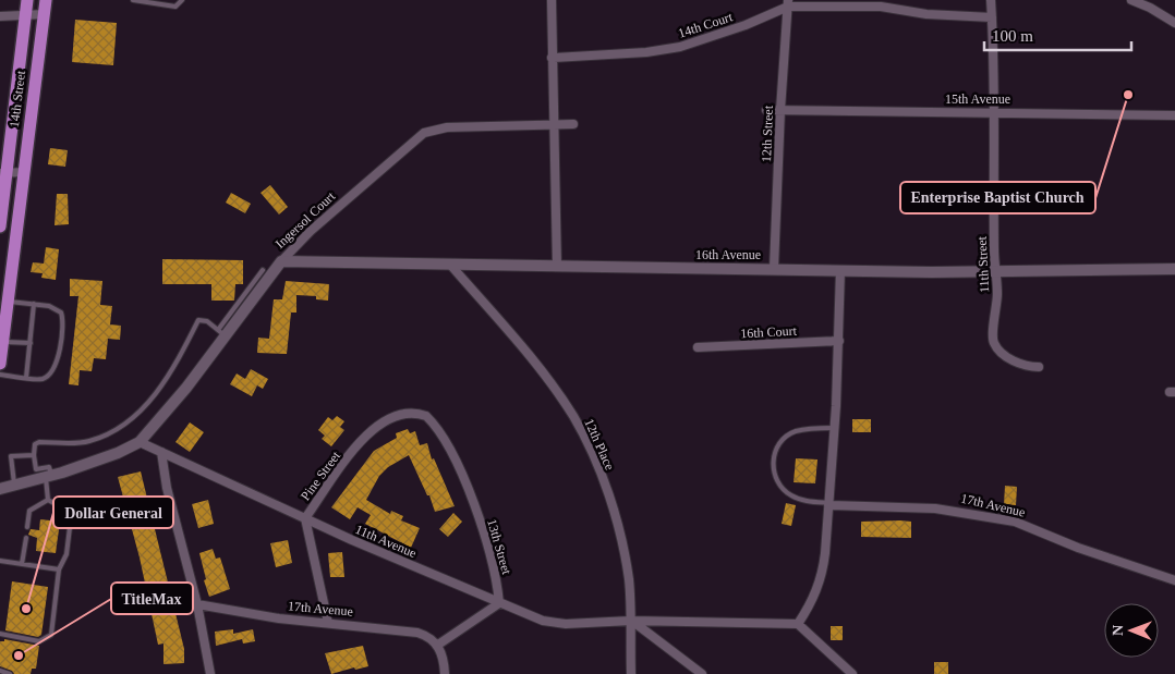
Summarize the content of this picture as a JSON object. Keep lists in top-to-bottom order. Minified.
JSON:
{"streets":{"main road":["14th Street"],"street":["14th Court","15th Avenue","12th Street","Ingersol Court","16th Avenue","11th Street","16th Court","12th Place","Pine Street","17th Avenue","11th Avenue","13th Street"]},"crossings":[["14th Court","12th Street"],["14th Court","11th Street"],["15th Avenue","12th Street"],["15th Avenue","11th Street"],["12th Street","16th Avenue"],["Ingersol Court","16th Avenue"],["Ingersol Court","11th Avenue"],["16th Avenue","11th Street"],["16th Avenue","12th Place"],["12th Place","11th Avenue"],["Pine Street","17th Avenue"],["Pine Street","11th Avenue"],["Pine Street","13th Street"],["11th Avenue","13th Street"]],"places":["Enterprise Baptist Church","Dollar General","TitleMax"],"scale_bar":"100 m","north":"left"}
